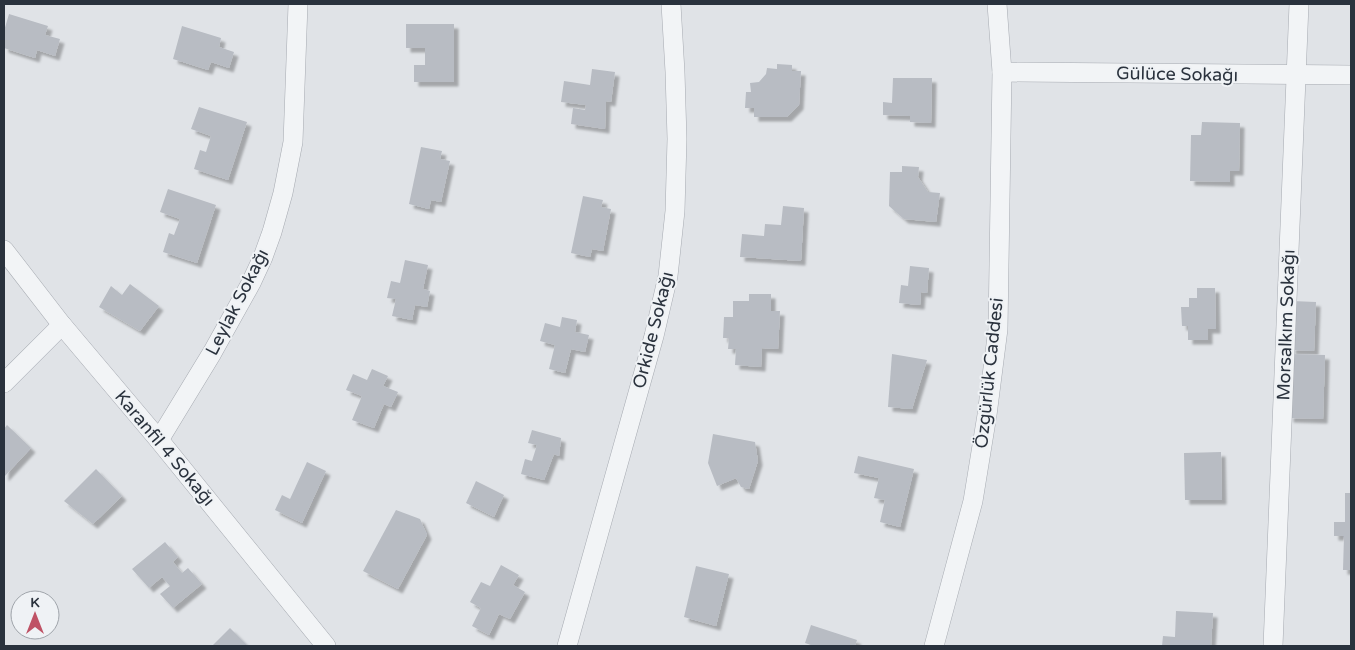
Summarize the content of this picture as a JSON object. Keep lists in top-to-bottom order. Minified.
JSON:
{"streets":{"street":["Gülüce Sokağı","Leylak Sokağı","Morsalkım Sokağı","Orkide Sokağı","Özgürlük Caddesi","Karanfil 4 Sokağı"]},"crossings":[["Gülüce Sokağı","Morsalkım Sokağı"],["Gülüce Sokağı","Özgürlük Caddesi"],["Leylak Sokağı","Karanfil 4 Sokağı"]],"north":"top"}
